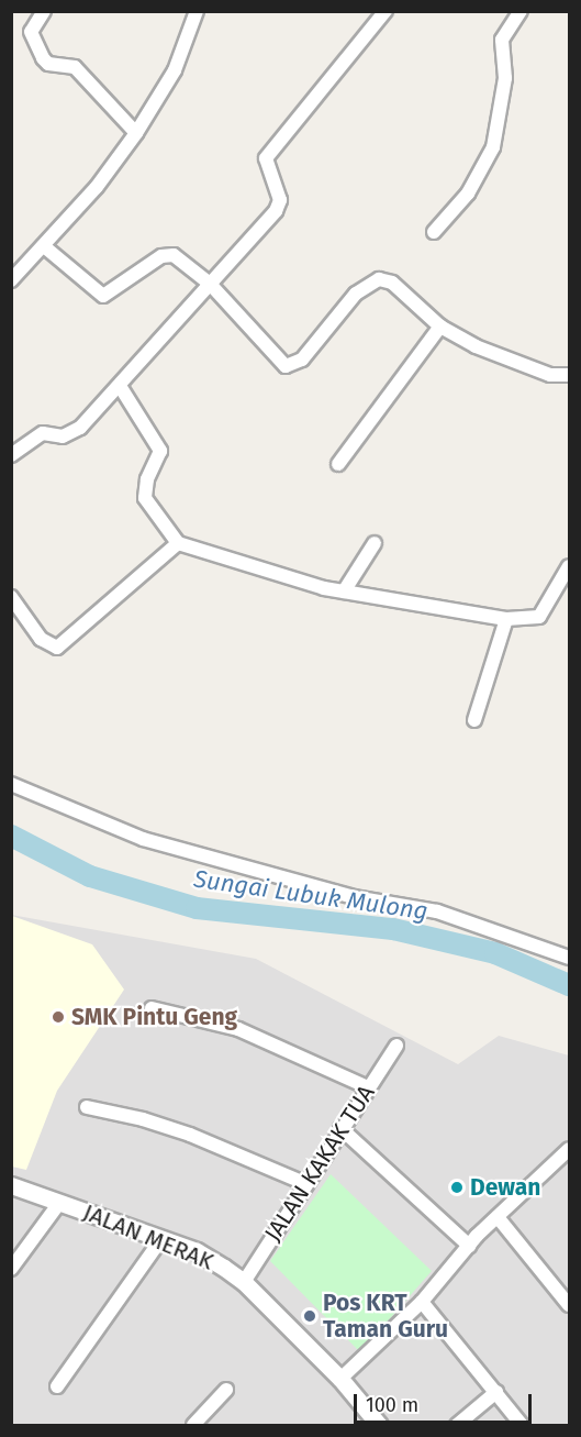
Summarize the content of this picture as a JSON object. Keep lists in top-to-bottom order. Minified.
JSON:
{"streets":{"street":["JALAN KAKAK TUA","JALAN MERAK"]},"crossings":[["JALAN KAKAK TUA","JALAN MERAK"]],"water":["Sungai Lubuk Mulong"],"places":["SMK Pintu Geng","Dewan","Pos KRT Taman Guru"],"scale_bar":"100 m"}
